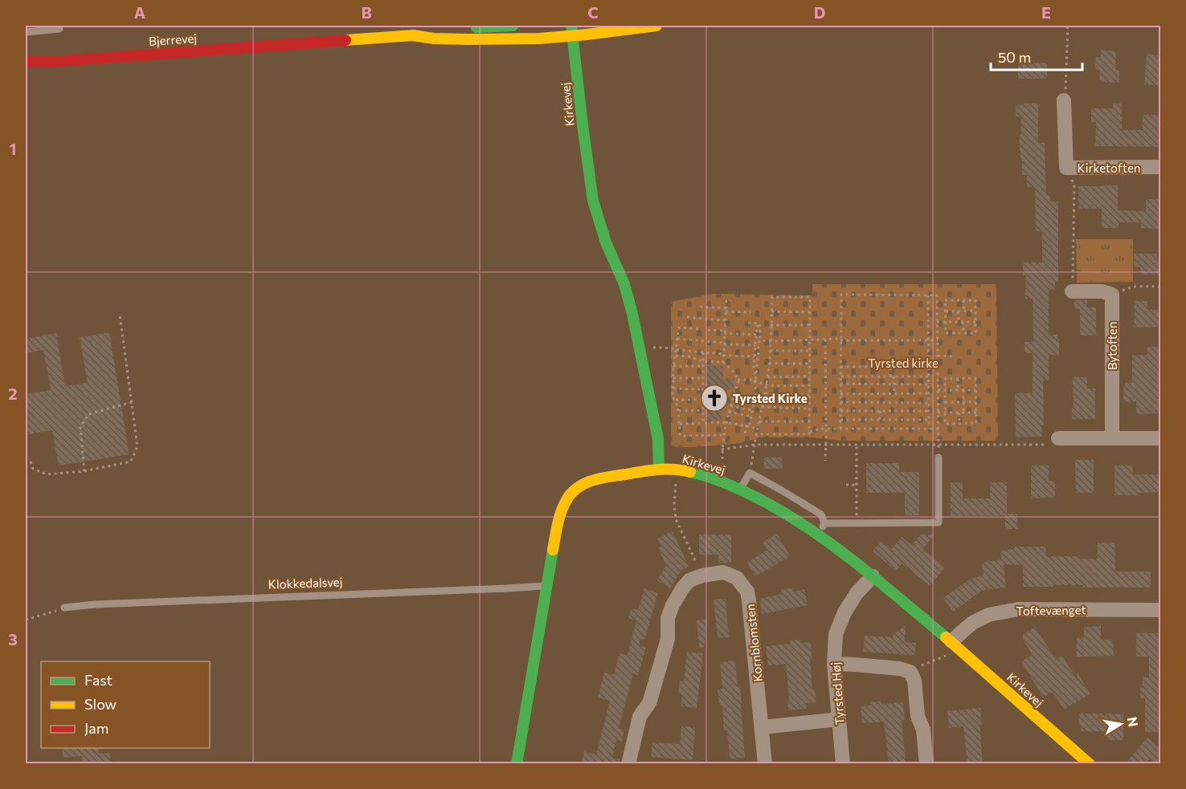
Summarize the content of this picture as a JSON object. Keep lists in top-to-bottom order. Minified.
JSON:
{"streets":{"street":["Bjerrevej","Kirkevej","Kirketoften","Bytoften","Toftevænget","Kornblomsten","Tyrsted Høj"],"lane":["Klokkedalsvej"]},"crossings":[["Bjerrevej","Kirkevej"],["Kirkevej","Toftevænget"],["Kirkevej","Tyrsted Høj"]],"parks":["Tyrsted kirke"],"places":{"church":["Tyrsted Kirke"]},"legend":["Fast","Slow","Jam"],"scale_bar":"50 m","north":"right","grid":{"columns":["A","B","C","D","E"],"rows":["1","2","3"]}}
